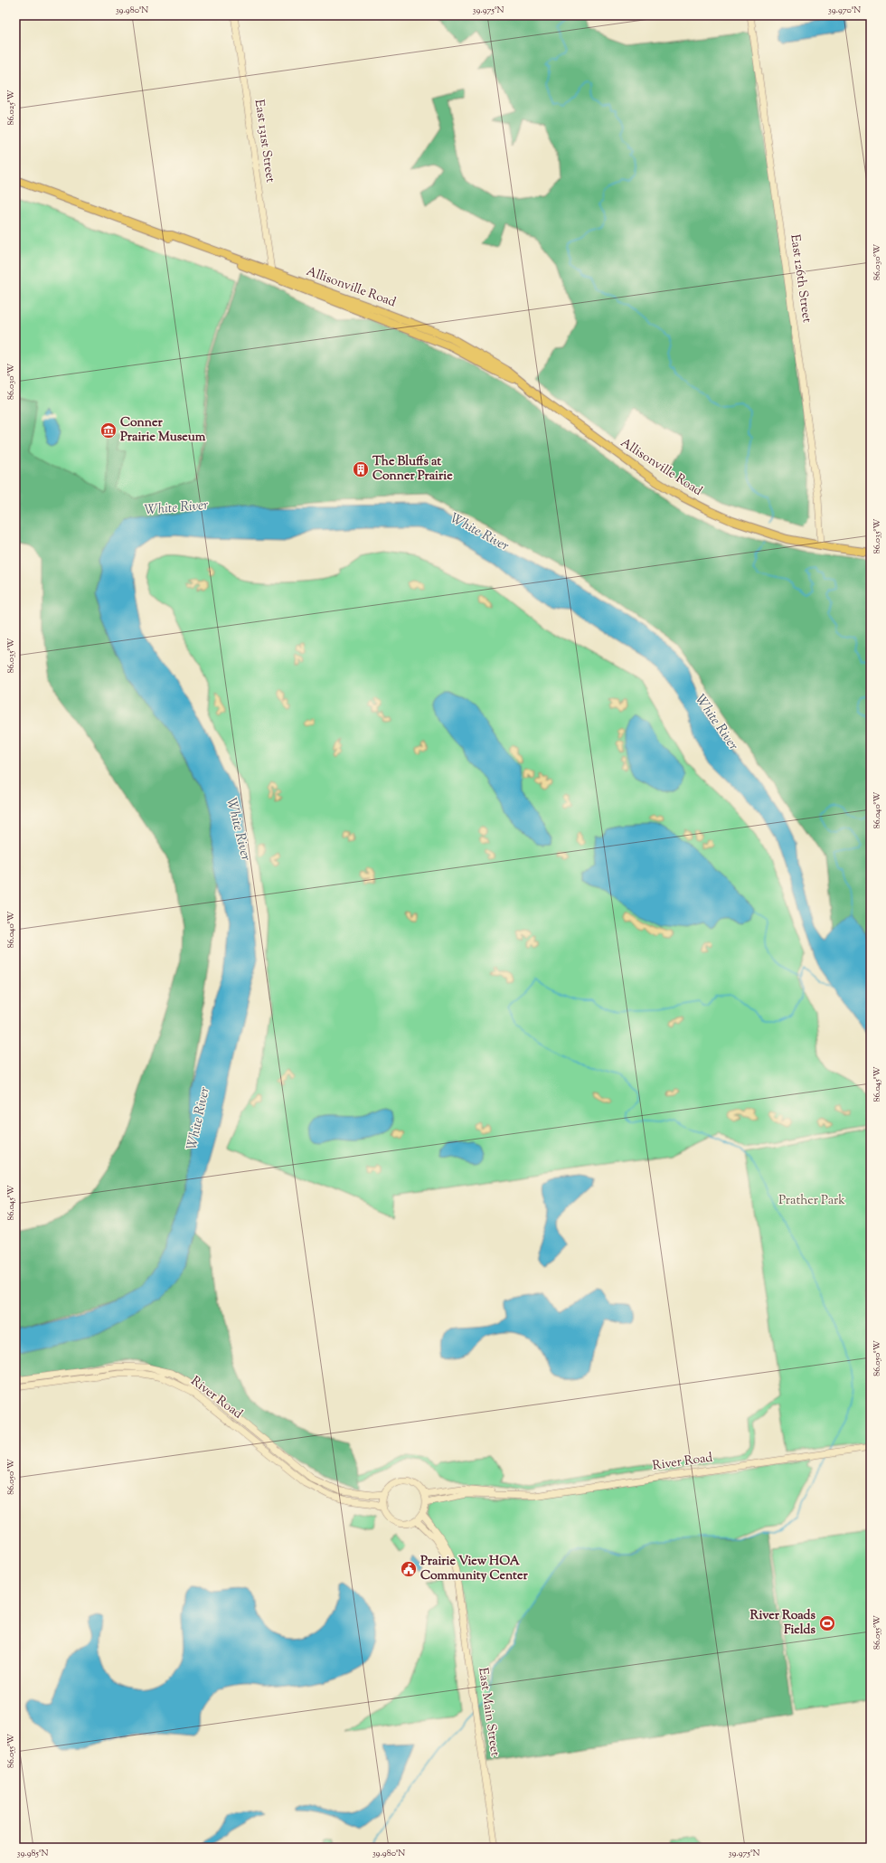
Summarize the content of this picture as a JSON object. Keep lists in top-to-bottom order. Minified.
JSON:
{"streets":{"main road":["East 131st Street","East 126th Street","Allisonville Road","River Road","East Main Street"]},"crossings":[["East 131st Street","Allisonville Road"],["East 126th Street","Allisonville Road"],["River Road","East Main Street"]],"water":["White River"],"parks":["Prather Park"],"places":{"museum":["Conner Prairie Museum"],"building":["The Bluffs at Conner Prairie"],"public building":["Prairie View HOA Community Center"],"sports":["River Roads Fields"]},"coordinates":["39.980°N","39.975°N","39.970°N","86.025°W","86.030°W","86.035°W","86.040°W","86.045°W","86.050°W","86.055°W","39.985°N"]}
